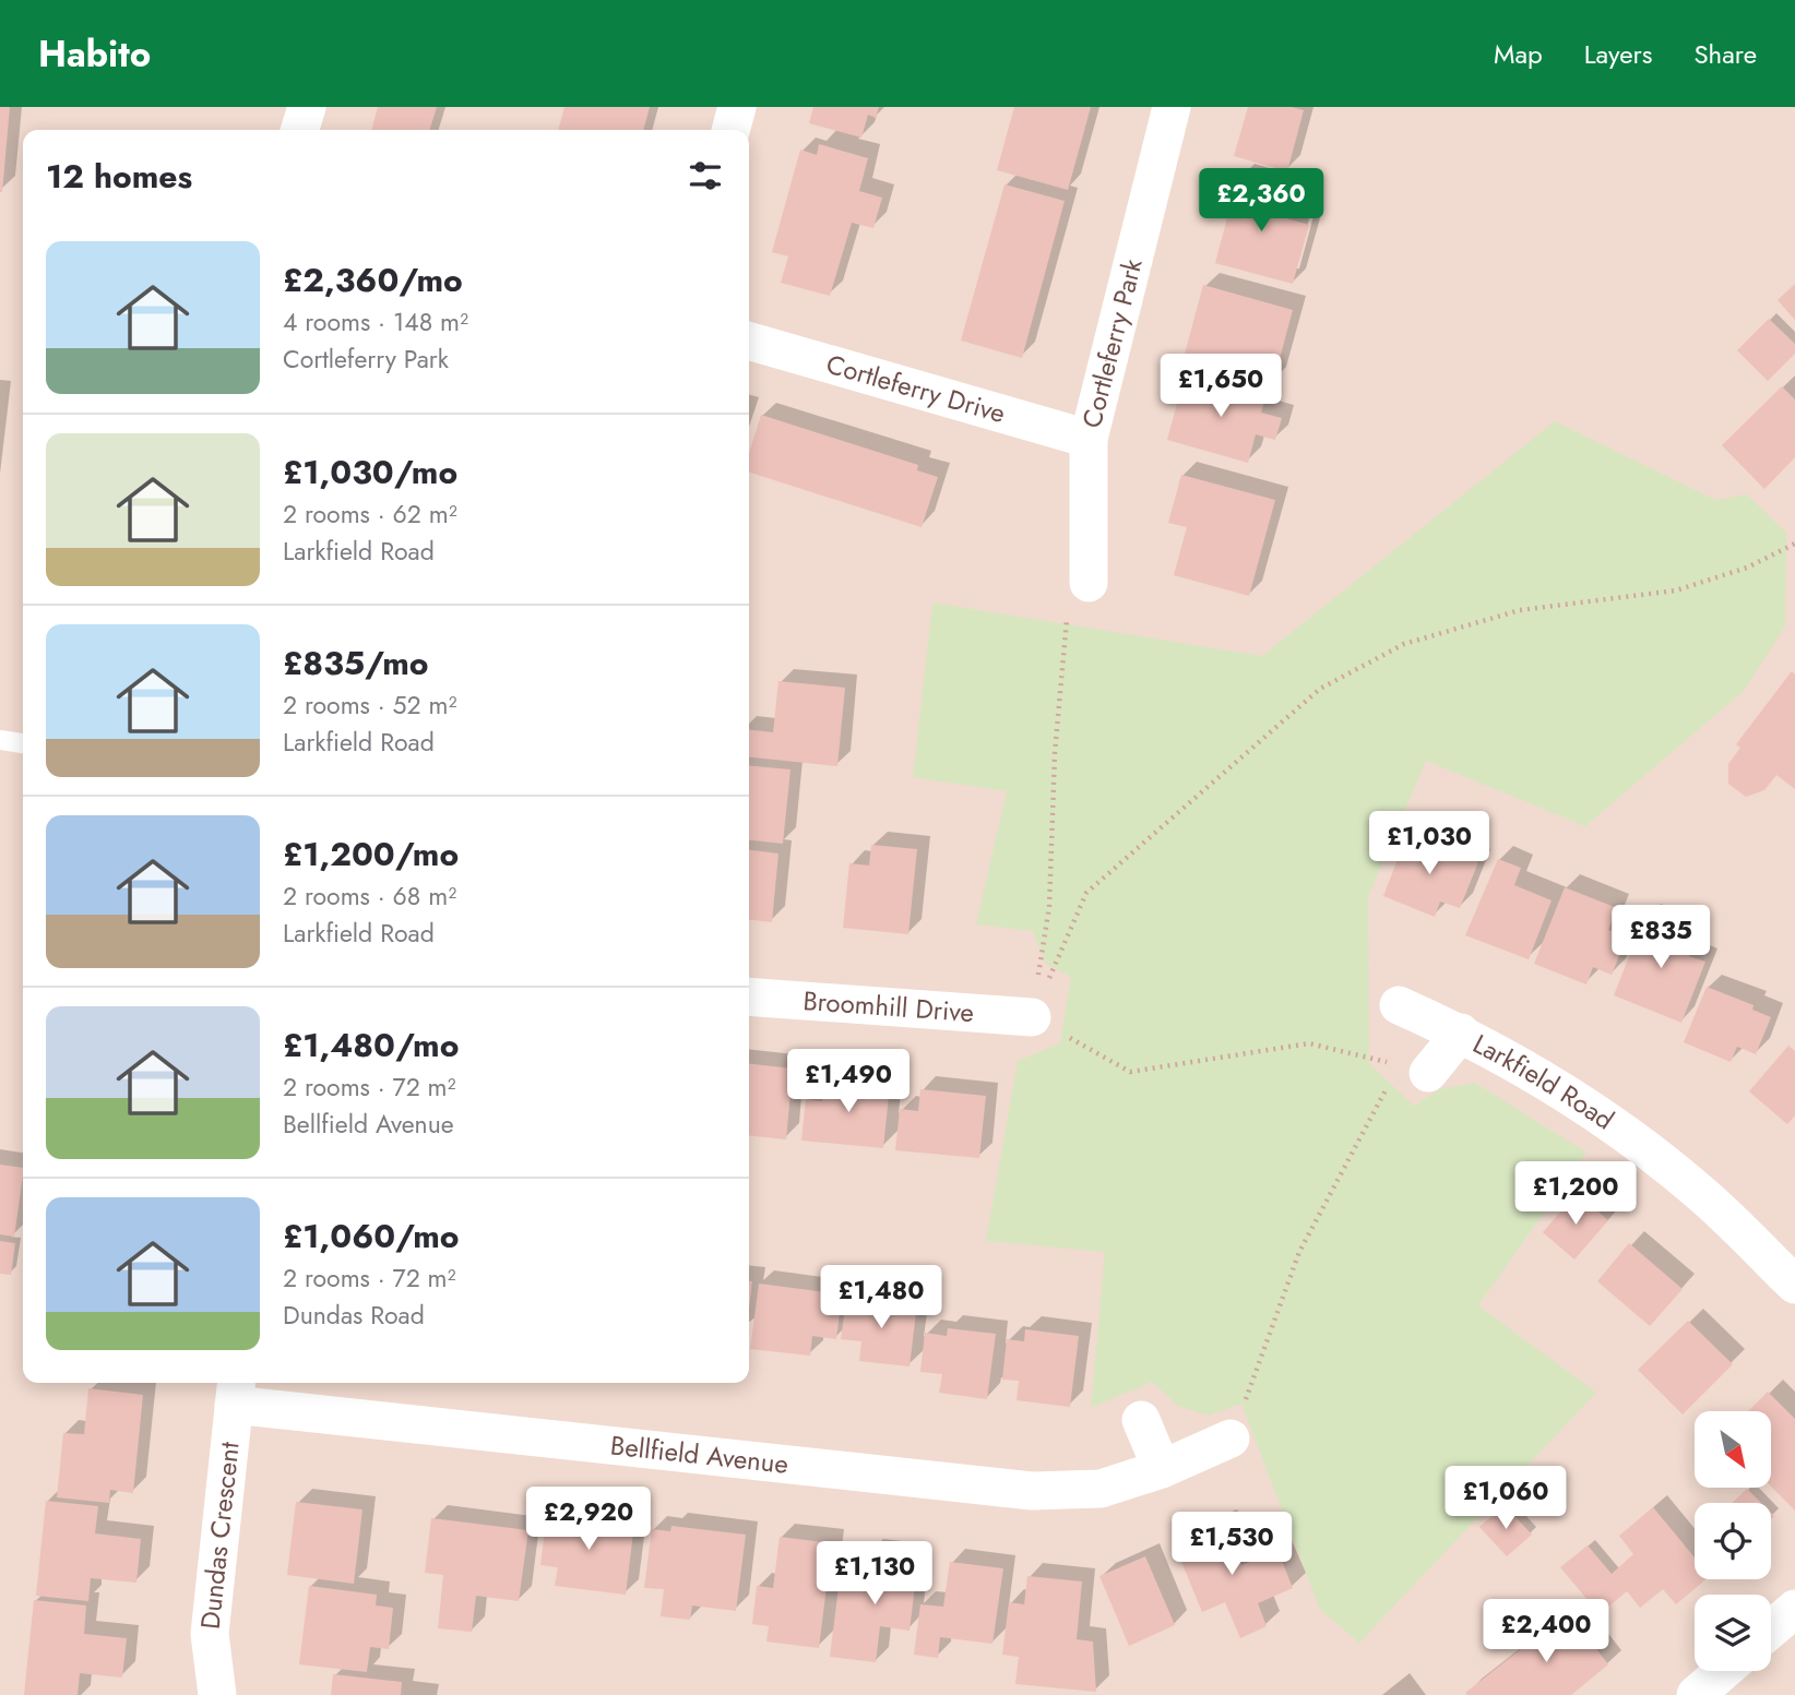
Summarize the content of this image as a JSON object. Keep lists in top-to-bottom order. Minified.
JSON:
{"streets":{"street":["Cortleferry Park","Cortleferry Drive","Broomhill Drive","Larkfield Road","Bellfield Avenue","Dundas Crescent"]},"crossings":[["Cortleferry Park","Cortleferry Drive"],["Bellfield Avenue","Dundas Crescent"]],"north":"bottom right","page":{"header":"Habito","nav":["Map","Layers","Share"],"heading":"12 homes","price":["£2,360","£1,650","£1,030","£835","£1,490","£1,200","£1,480","£1,060","£2,920","£1,530","£1,130","£2,400"],"list":[{"name":"£2,360/mo","note":"4 rooms · 148 m² · Cortleferry Park"},{"name":"£1,030/mo","note":"2 rooms · 62 m² · Larkfield Road"},{"name":"£835/mo","note":"2 rooms · 52 m² · Larkfield Road"},{"name":"£1,200/mo","note":"2 rooms · 68 m² · Larkfield Road"},{"name":"£1,480/mo","note":"2 rooms · 72 m² · Bellfield Avenue"},{"name":"£1,060/mo","note":"2 rooms · 72 m² · Dundas Road"}]}}
